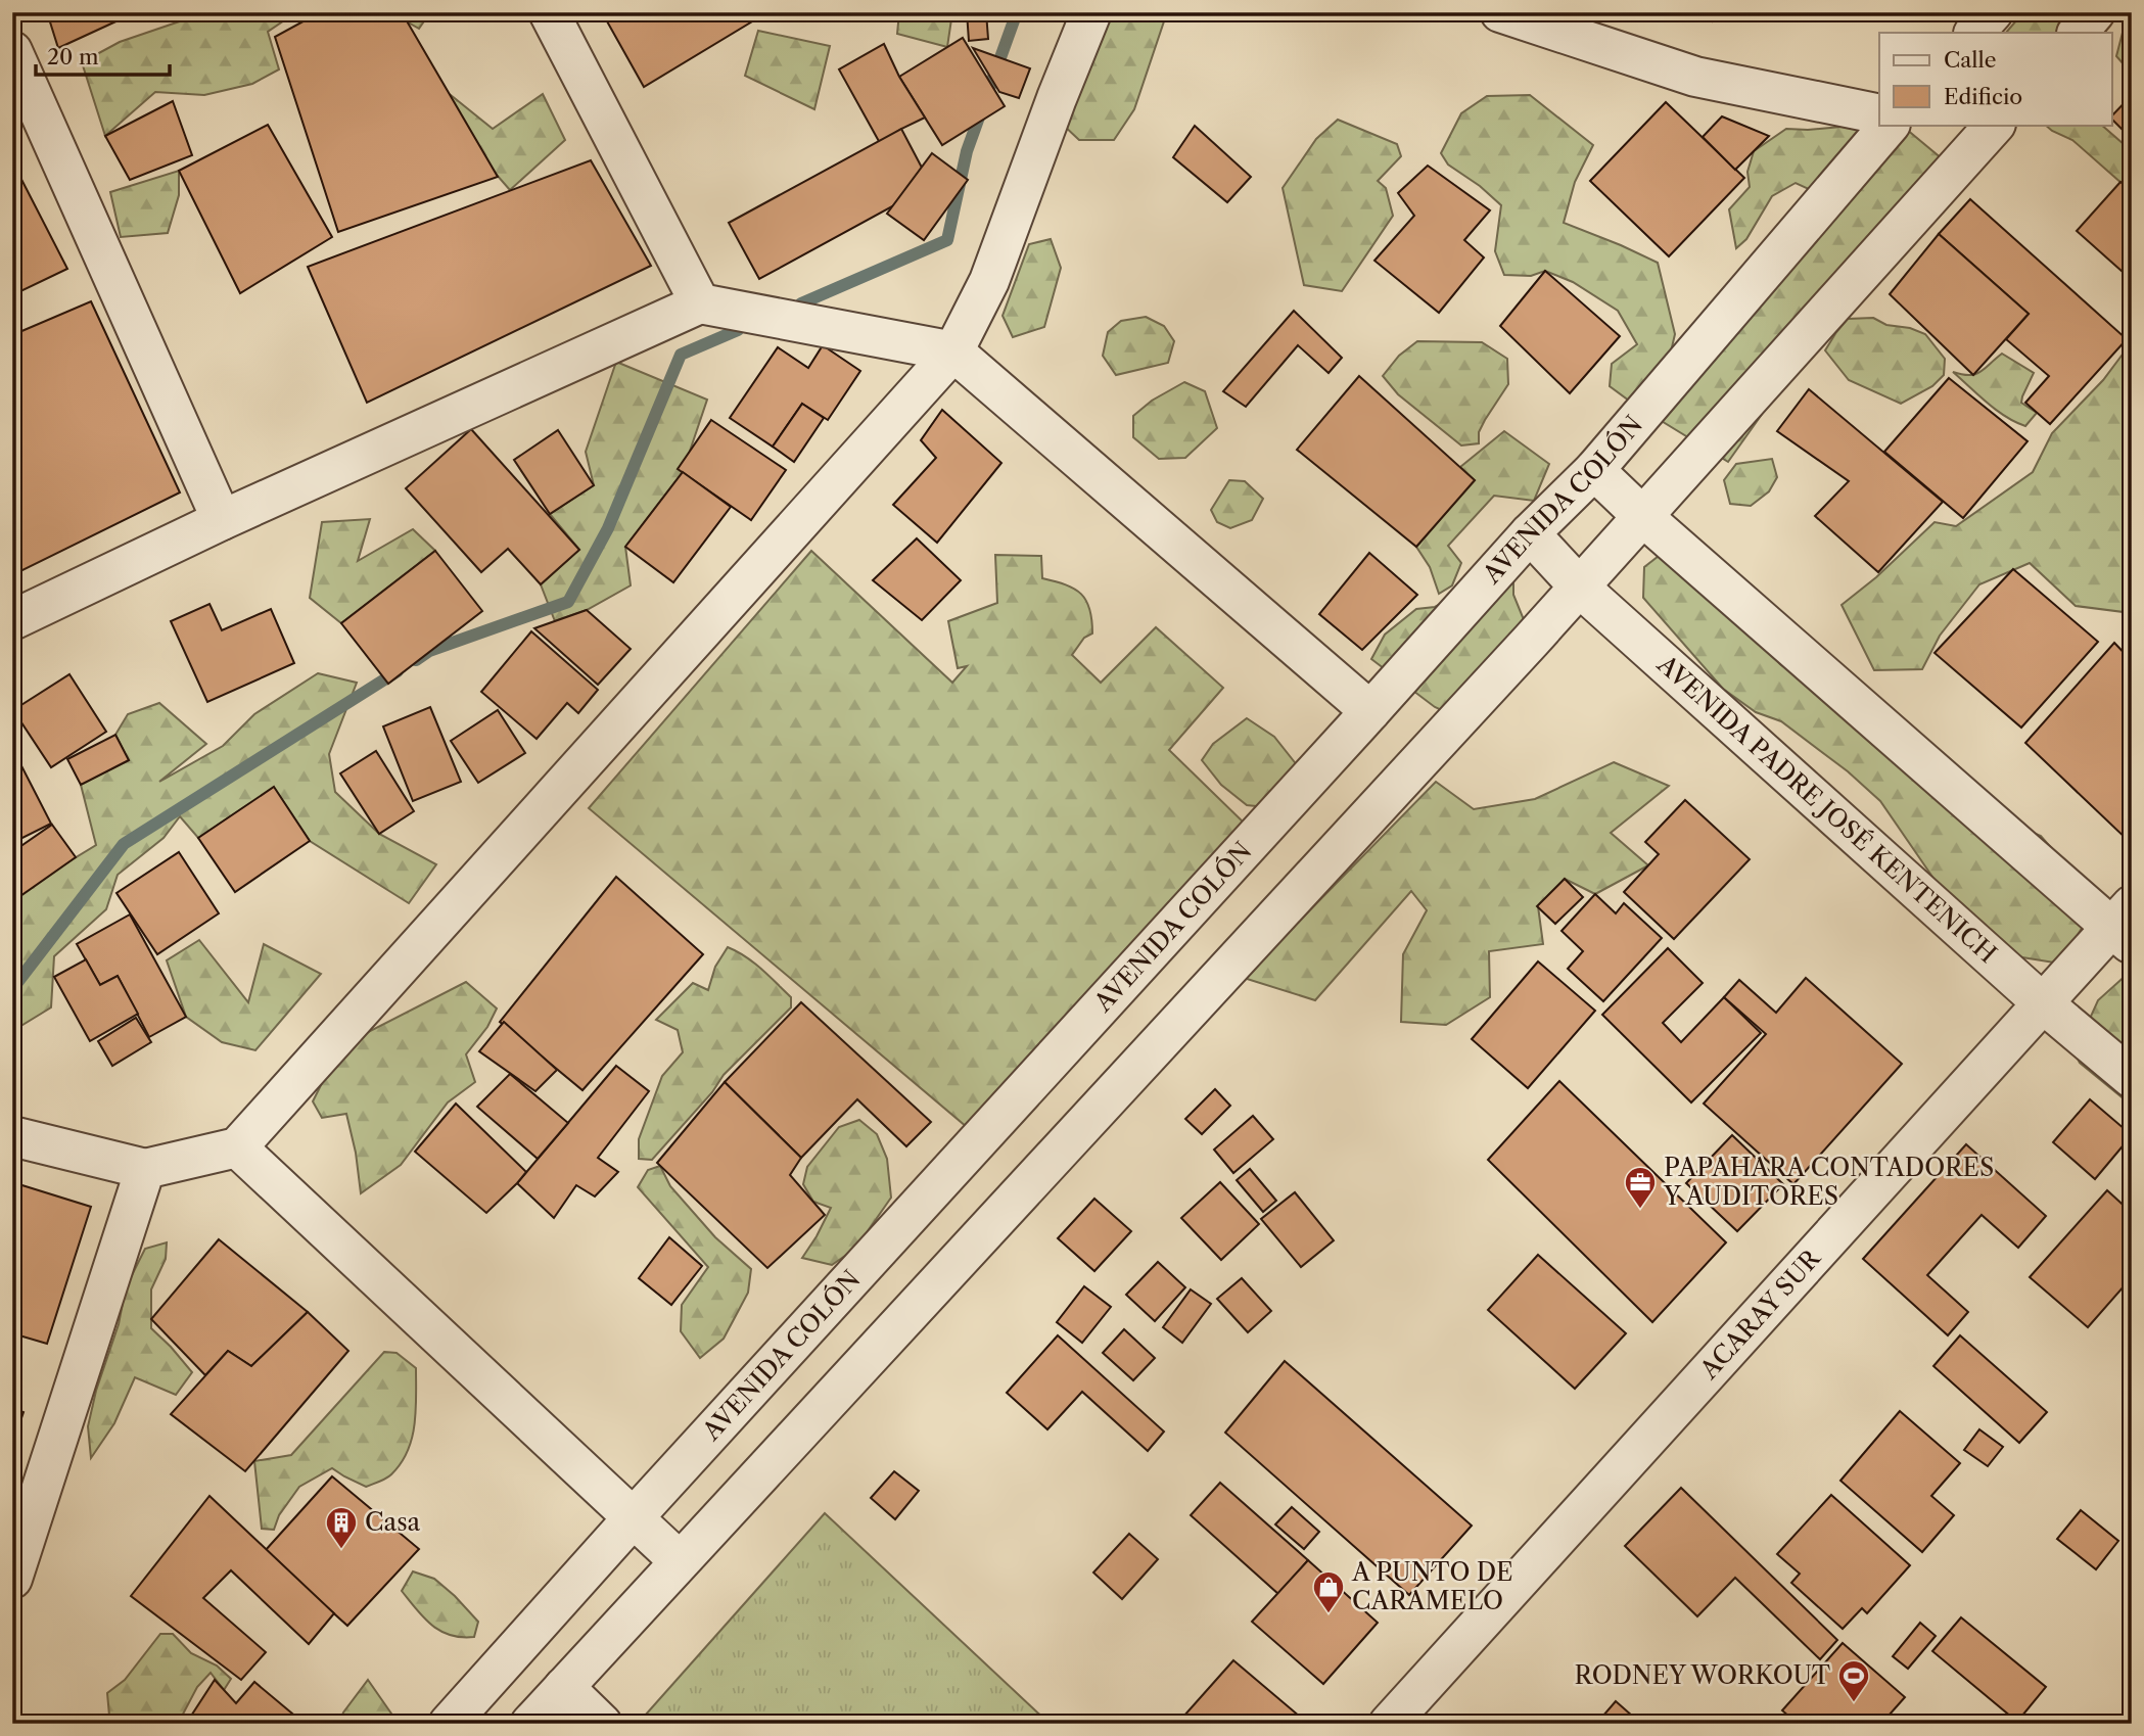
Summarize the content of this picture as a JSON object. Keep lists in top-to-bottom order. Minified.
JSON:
{"streets":{"street":["AVENIDA COLÓN","AVENIDA PADRE JOSÉ KENTENICH","ACARAY SUR"]},"crossings":[["AVENIDA COLÓN","AVENIDA PADRE JOSÉ KENTENICH"],["AVENIDA PADRE JOSÉ KENTENICH","ACARAY SUR"]],"places":{"office":["PAPAHARA CONTADORES Y AUDITORES"],"building":["Casa"],"shop":["A PUNTO DE CARAMELO"],"sports":["RODNEY WORKOUT"]},"legend":["Calle","Edificio"],"scale_bar":"20 m"}
